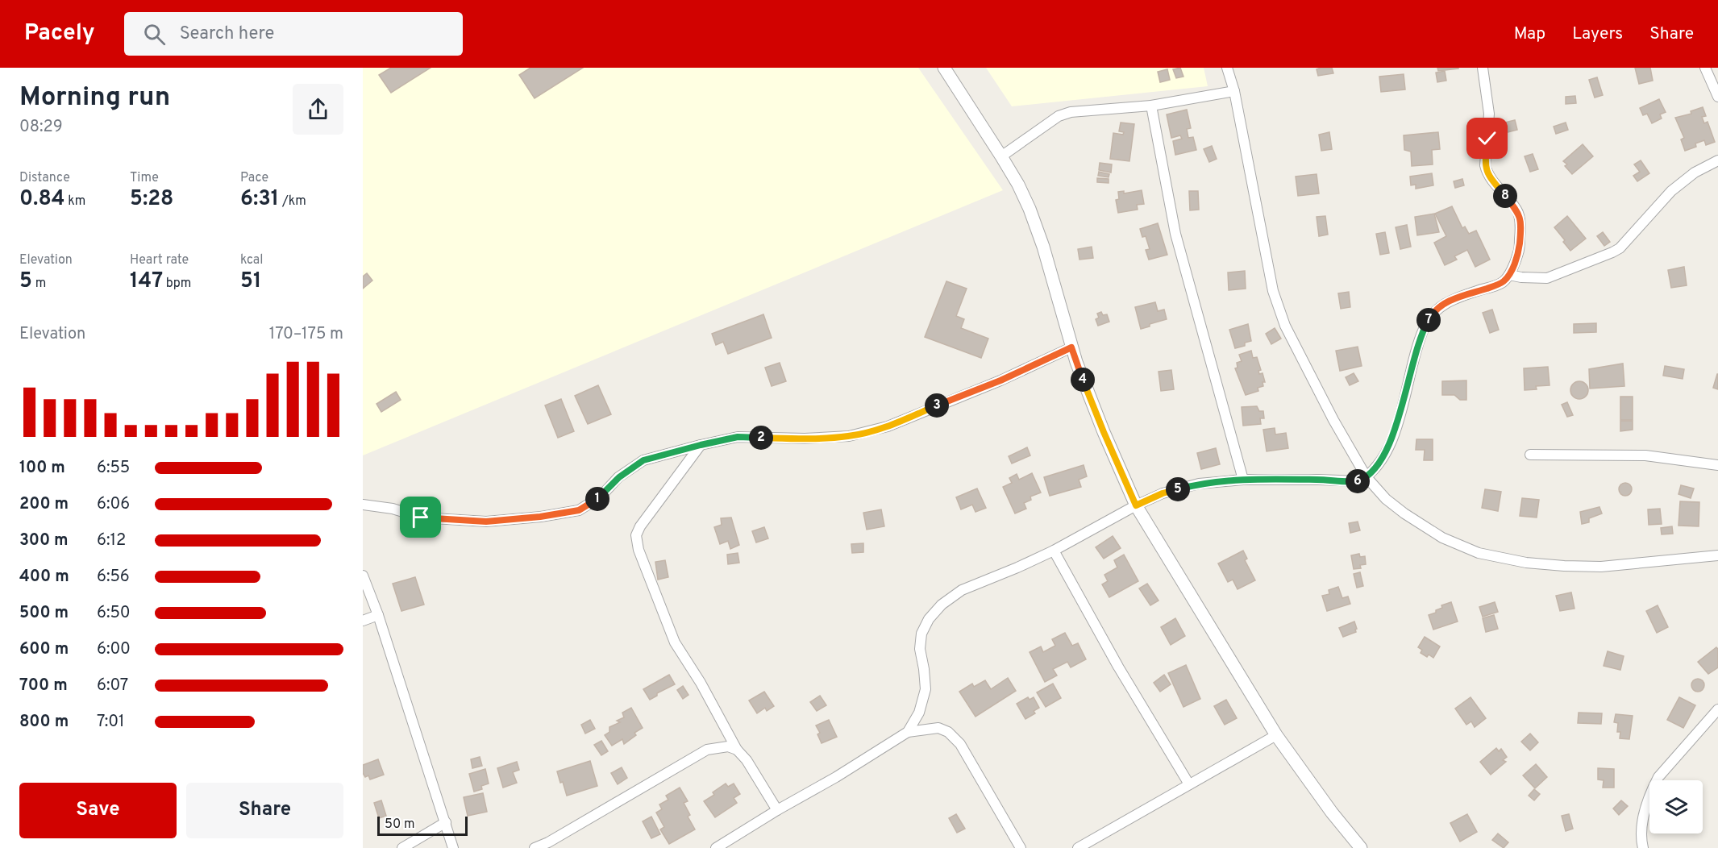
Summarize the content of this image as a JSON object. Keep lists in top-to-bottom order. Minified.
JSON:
{"scale_bar":"50 m","page":{"header":"Pacely","search":"Search here","nav":["Map","Layers","Share"],"heading":["Morning run","08:29"],"stats":[["Distance","0.84 km"],["Time","5:28"],["Pace","6:31 /km"],["Elevation","5 m"],["Heart rate","147 bpm"],["kcal","51"]],"pins":["8","7","4","3","2","6","5","1"],"chart":["Elevation","170–175 m"],"list":[{"name":"100 m","note":"6:55"},{"name":"200 m","note":"6:06"},{"name":"300 m","note":"6:12"},{"name":"400 m","note":"6:56"},{"name":"500 m","note":"6:50"},{"name":"600 m","note":"6:00"},{"name":"700 m","note":"6:07"},{"name":"800 m","note":"7:01"}],"buttons":["Save","Share"],"scale":"50 m"}}
